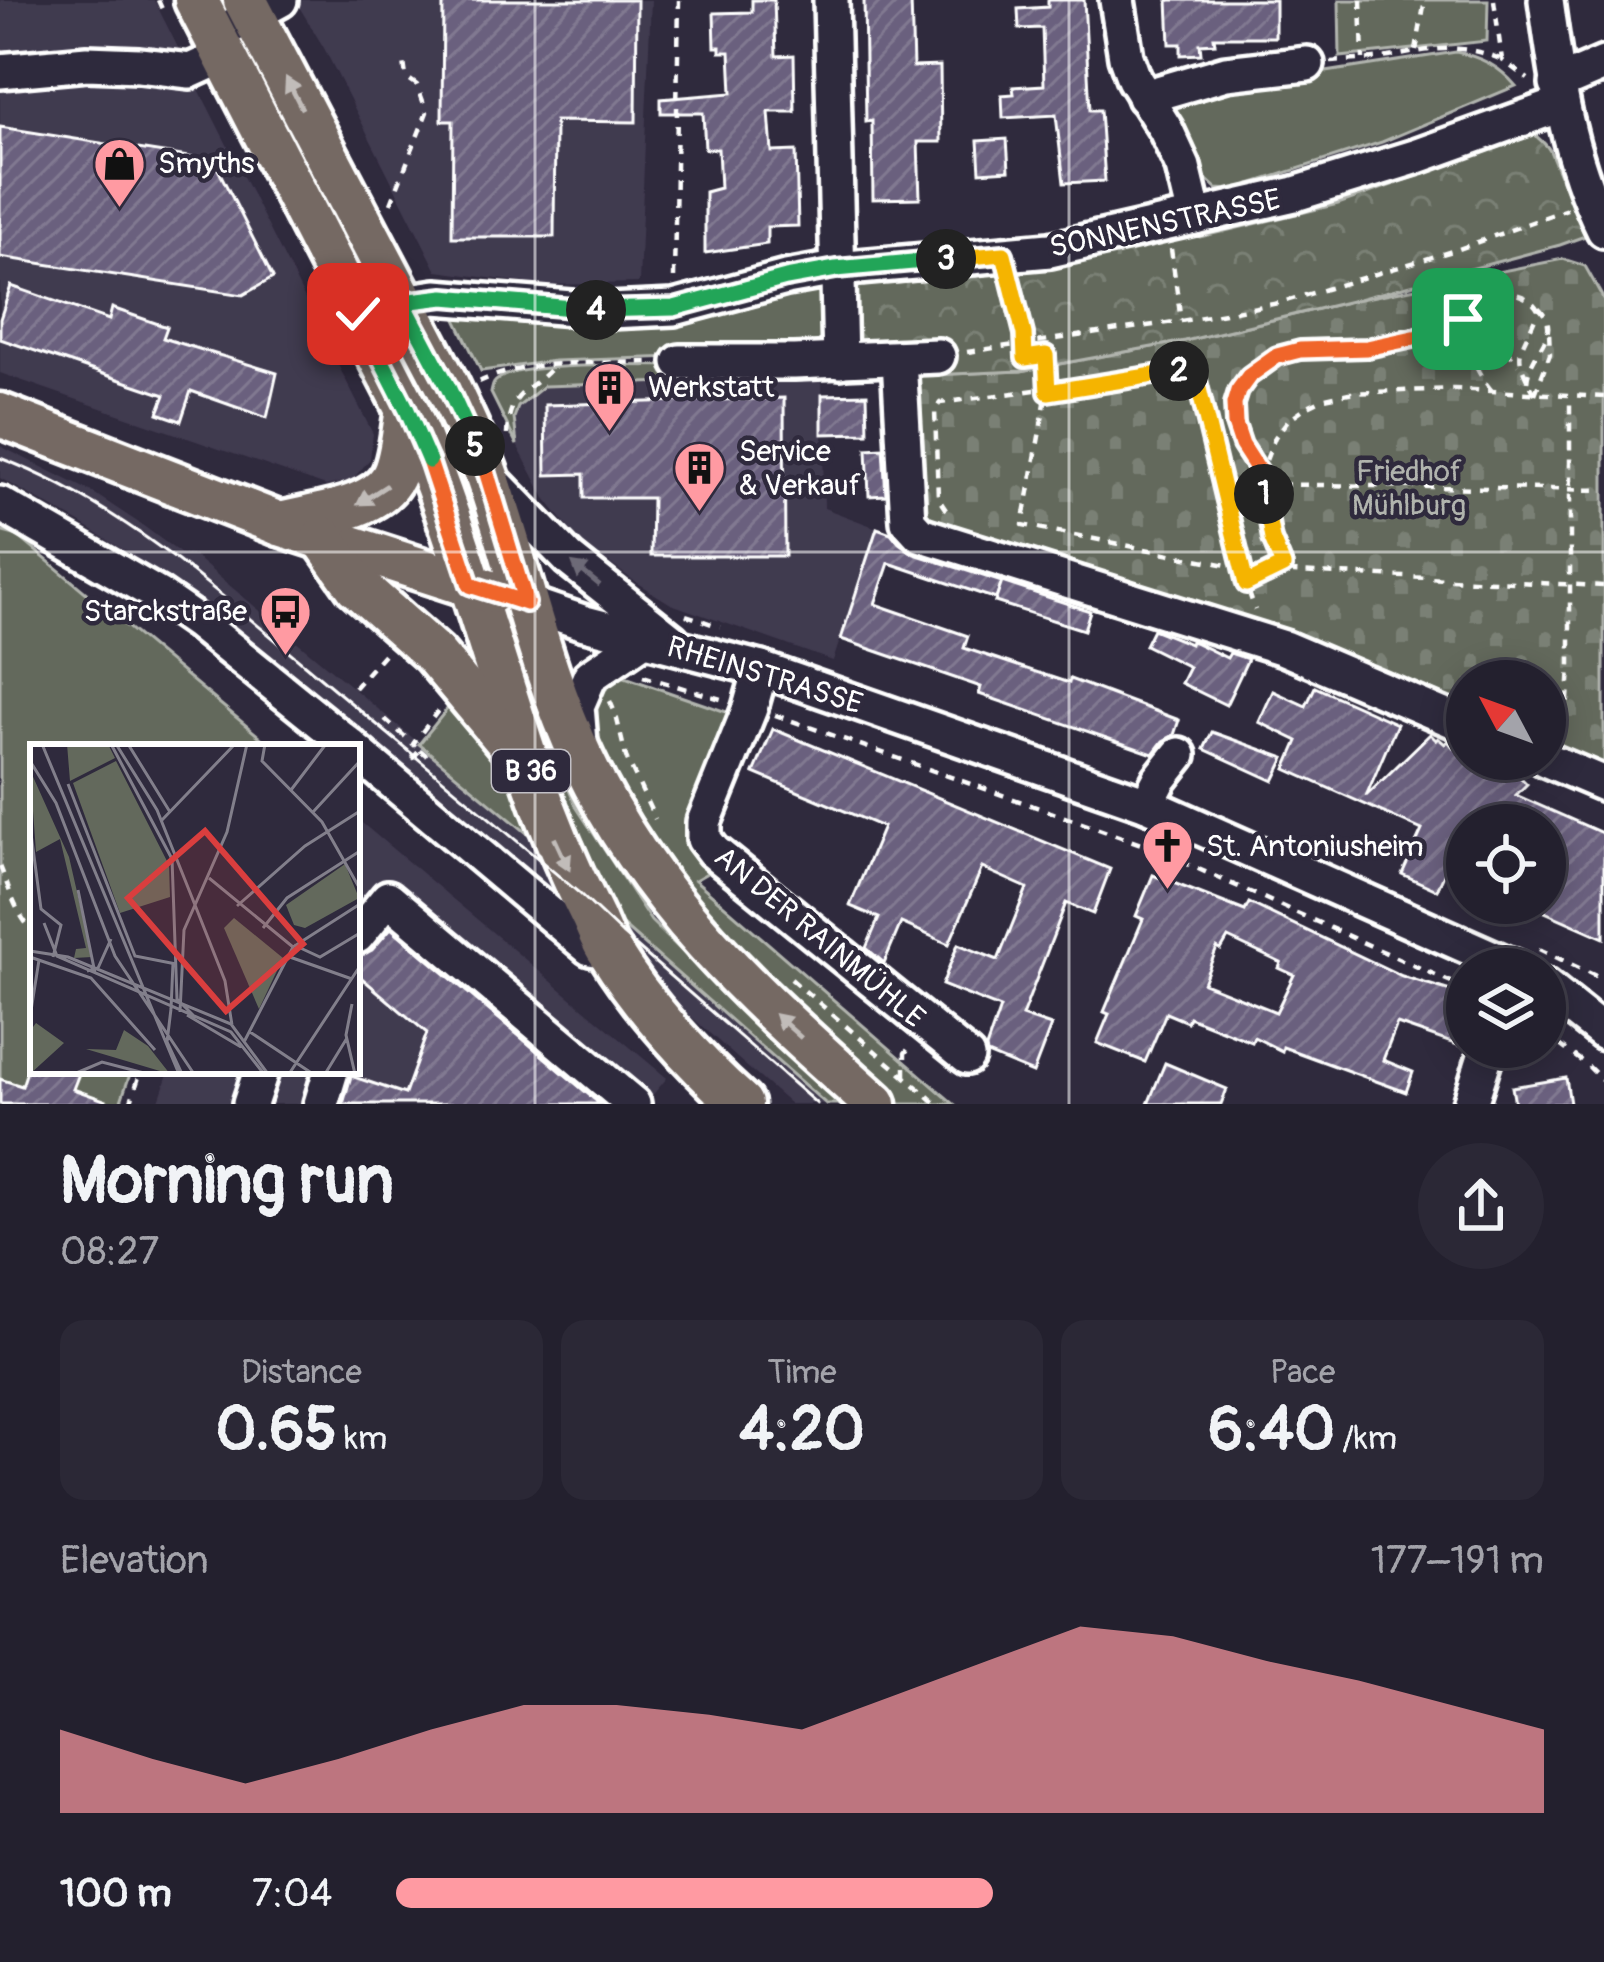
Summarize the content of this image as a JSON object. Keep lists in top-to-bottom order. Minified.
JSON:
{"streets":{"main road":["RHEINSTRASSE","B 36"],"street":["SONNENSTRASSE","AN DER RAINMÜHLE"]},"crossings":[["SONNENSTRASSE","B 36"],["RHEINSTRASSE","B 36"],["RHEINSTRASSE","AN DER RAINMÜHLE"]],"parks":["Friedhof Mühlburg"],"places":{"shop":["Smyths"],"building":["Werkstatt","Service & Verkauf"],"bus stop":["Starckstraße"],"church":["St. Antoniusheim"]},"north":"top left","page":{"pins":["3","4","2","5","1"],"heading":["Morning run","08:27"],"stats":[["Distance","0.65 km"],["Time","4:20"],["Pace","6:40 /km"]],"chart":["Elevation","177–191 m"],"list":[{"name":"100 m","note":"7:04"}]}}
